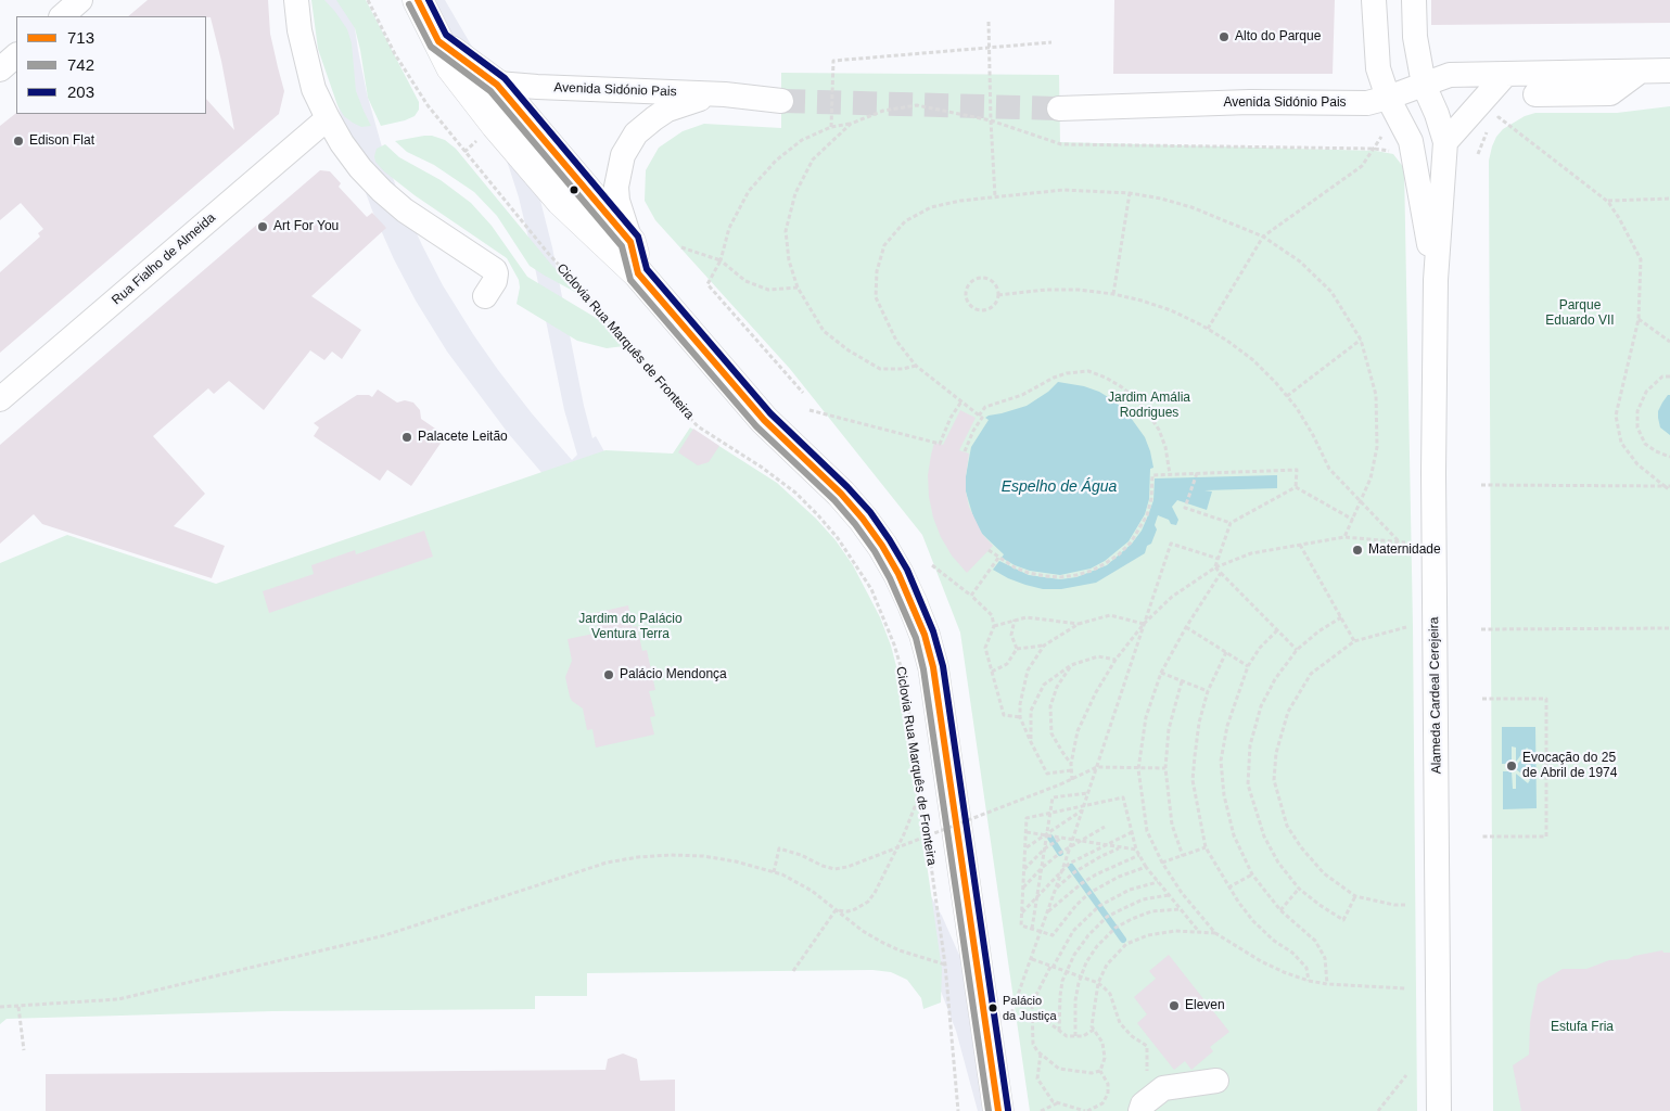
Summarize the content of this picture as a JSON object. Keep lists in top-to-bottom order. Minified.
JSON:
{"streets":{"street":["Avenida Sidónio Pais","Rua Fialho de Almeida","Alameda Cardeal Cerejeira"],"path":["Ciclovia Rua Marquês de Fronteira"]},"crossings":[["Avenida Sidónio Pais","Alameda Cardeal Cerejeira"]],"water":["Espelho de Água"],"parks":["Parque Eduardo VII","Jardim Amália Rodrigues","Jardim do Palácio Ventura Terra","Estufa Fria"],"places":["Alto do Parque","Edison Flat","Art For You","Palacete Leitão","Maternidade","Palácio Mendonça","Evocação do 25 de Abril de 1974","Eleven","Palácio da Justiça"],"lines":["transit line 713","transit line 203","transit line 742"],"legend":["713","742","203"]}
